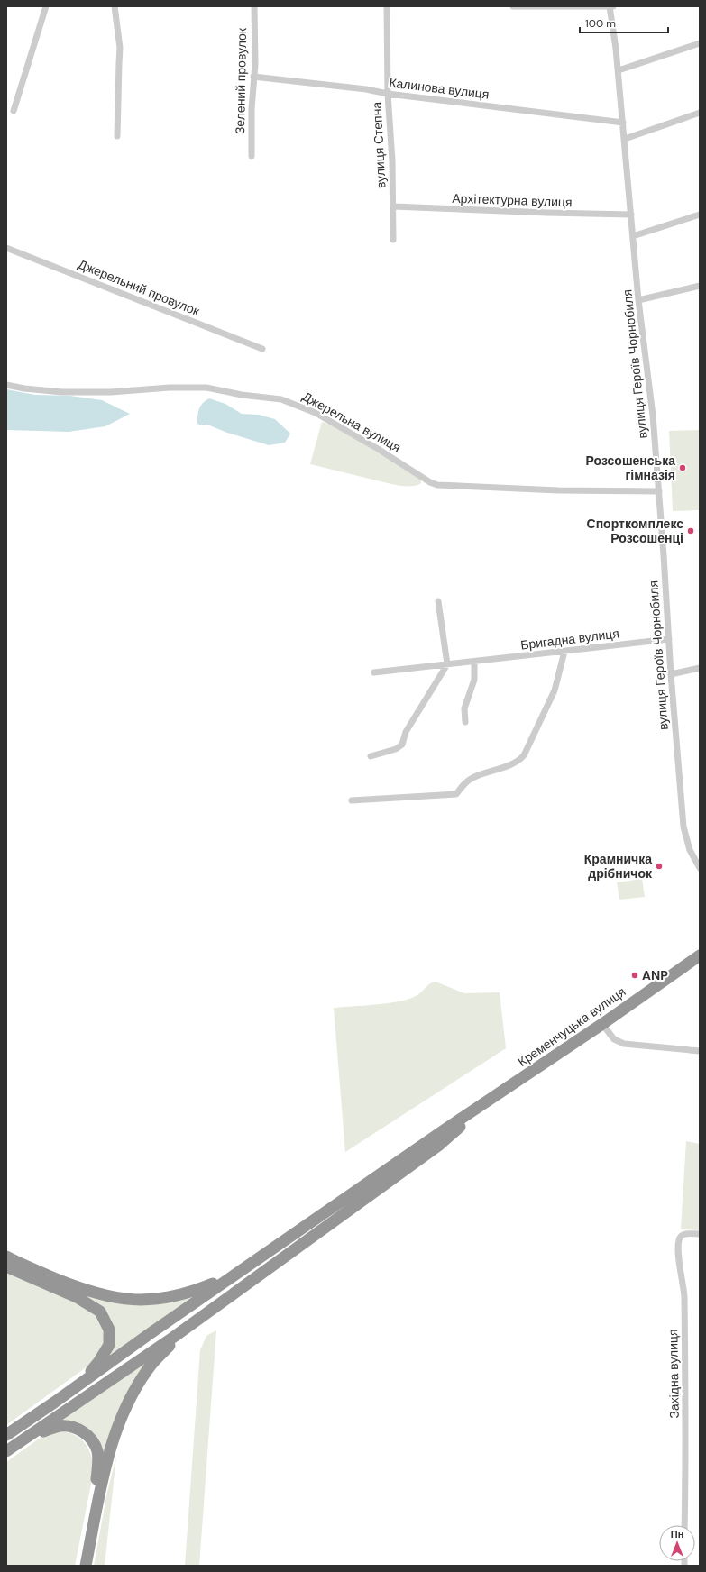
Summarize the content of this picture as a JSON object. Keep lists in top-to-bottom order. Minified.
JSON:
{"streets":{"highway":["Кременчуцька вулиця"],"street":["Зелений провулок","Калинова вулиця","вулиця Степна","Архітектурна вулиця","Джерельний провулок","вулиця Героїв Чорнобиля","Джерельна вулиця","Бригадна вулиця","Західна вулиця"]},"crossings":[["Зелений провулок","Калинова вулиця"],["Калинова вулиця","вулиця Степна"],["Калинова вулиця","вулиця Героїв Чорнобиля"],["вулиця Степна","Архітектурна вулиця"],["Архітектурна вулиця","вулиця Героїв Чорнобиля"],["вулиця Героїв Чорнобиля","Джерельна вулиця"],["вулиця Героїв Чорнобиля","Бригадна вулиця"]],"places":["Розсошенська гімназія","Спорткомплекс Розсошенці","Крамничка дрібничок","ANP"],"scale_bar":"100 m","north":"top"}
